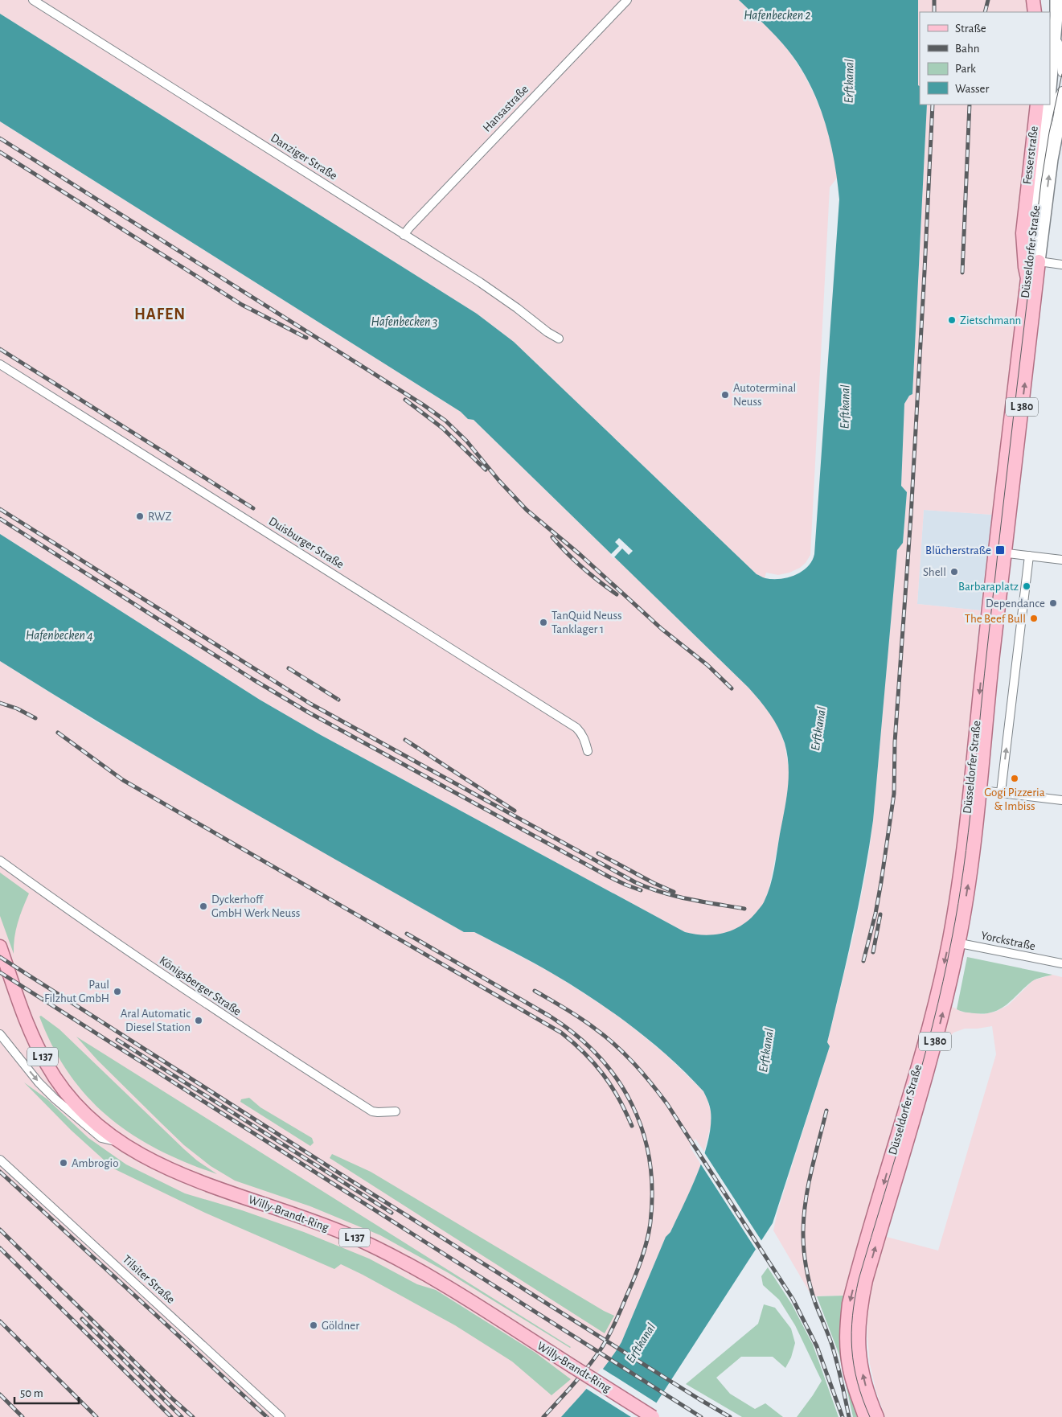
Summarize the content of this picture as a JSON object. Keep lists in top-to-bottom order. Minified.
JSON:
{"streets":{"main road":["Fesserstraße","Düsseldorfer Straße","L 380","L 137","Willy-Brandt-Ring"],"street":["Hansastraße","Danziger Straße","Duisburger Straße","Yorckstraße","Königsberger Straße","Tilsiter Straße"]},"crossings":[["Hansastraße","Danziger Straße"],["Fesserstraße","Düsseldorfer Straße"],["Düsseldorfer Straße","Yorckstraße"]],"districts":["HAFEN"],"water":["Hafenbecken 2","Erftkanal","Hafenbecken 3","Hafenbecken 4"],"places":{"other":["Zietschmann","Autoterminal Neuss","RWZ","Shell","Barbaraplatz","Dependance","The Beef Bull","TanQuid Neuss Tanklager 1","Gogi Pizzeria & Imbiss","Dyckerhoff GmbH Werk Neuss","Paul Filzhut GmbH","Aral Automatic Diesel Station","Ambrogio","Göldner"],"transit":["Blücherstraße"]},"legend":["Straße","Bahn","Park","Wasser"],"scale_bar":"50 m"}
